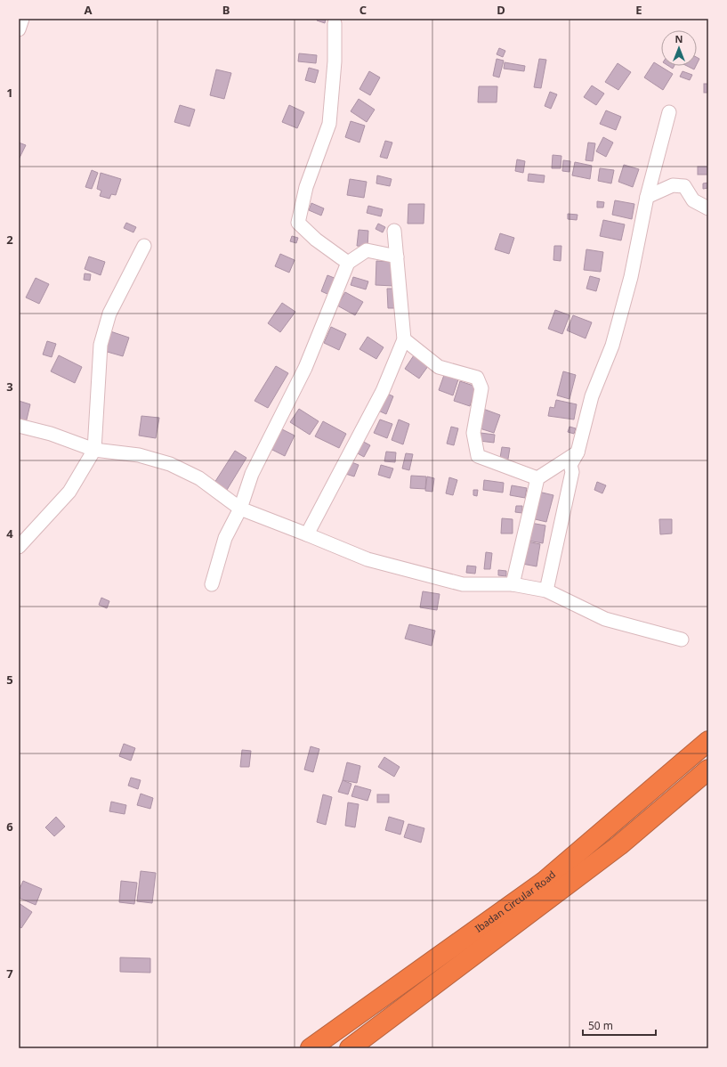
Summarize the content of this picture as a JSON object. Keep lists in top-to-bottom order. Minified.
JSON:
{"streets":{"highway":["Ibadan Circular Road"]},"scale_bar":"50 m","north":"top","grid":{"columns":["A","B","C","D","E"],"rows":["1","2","3","4","5","6","7"]}}
